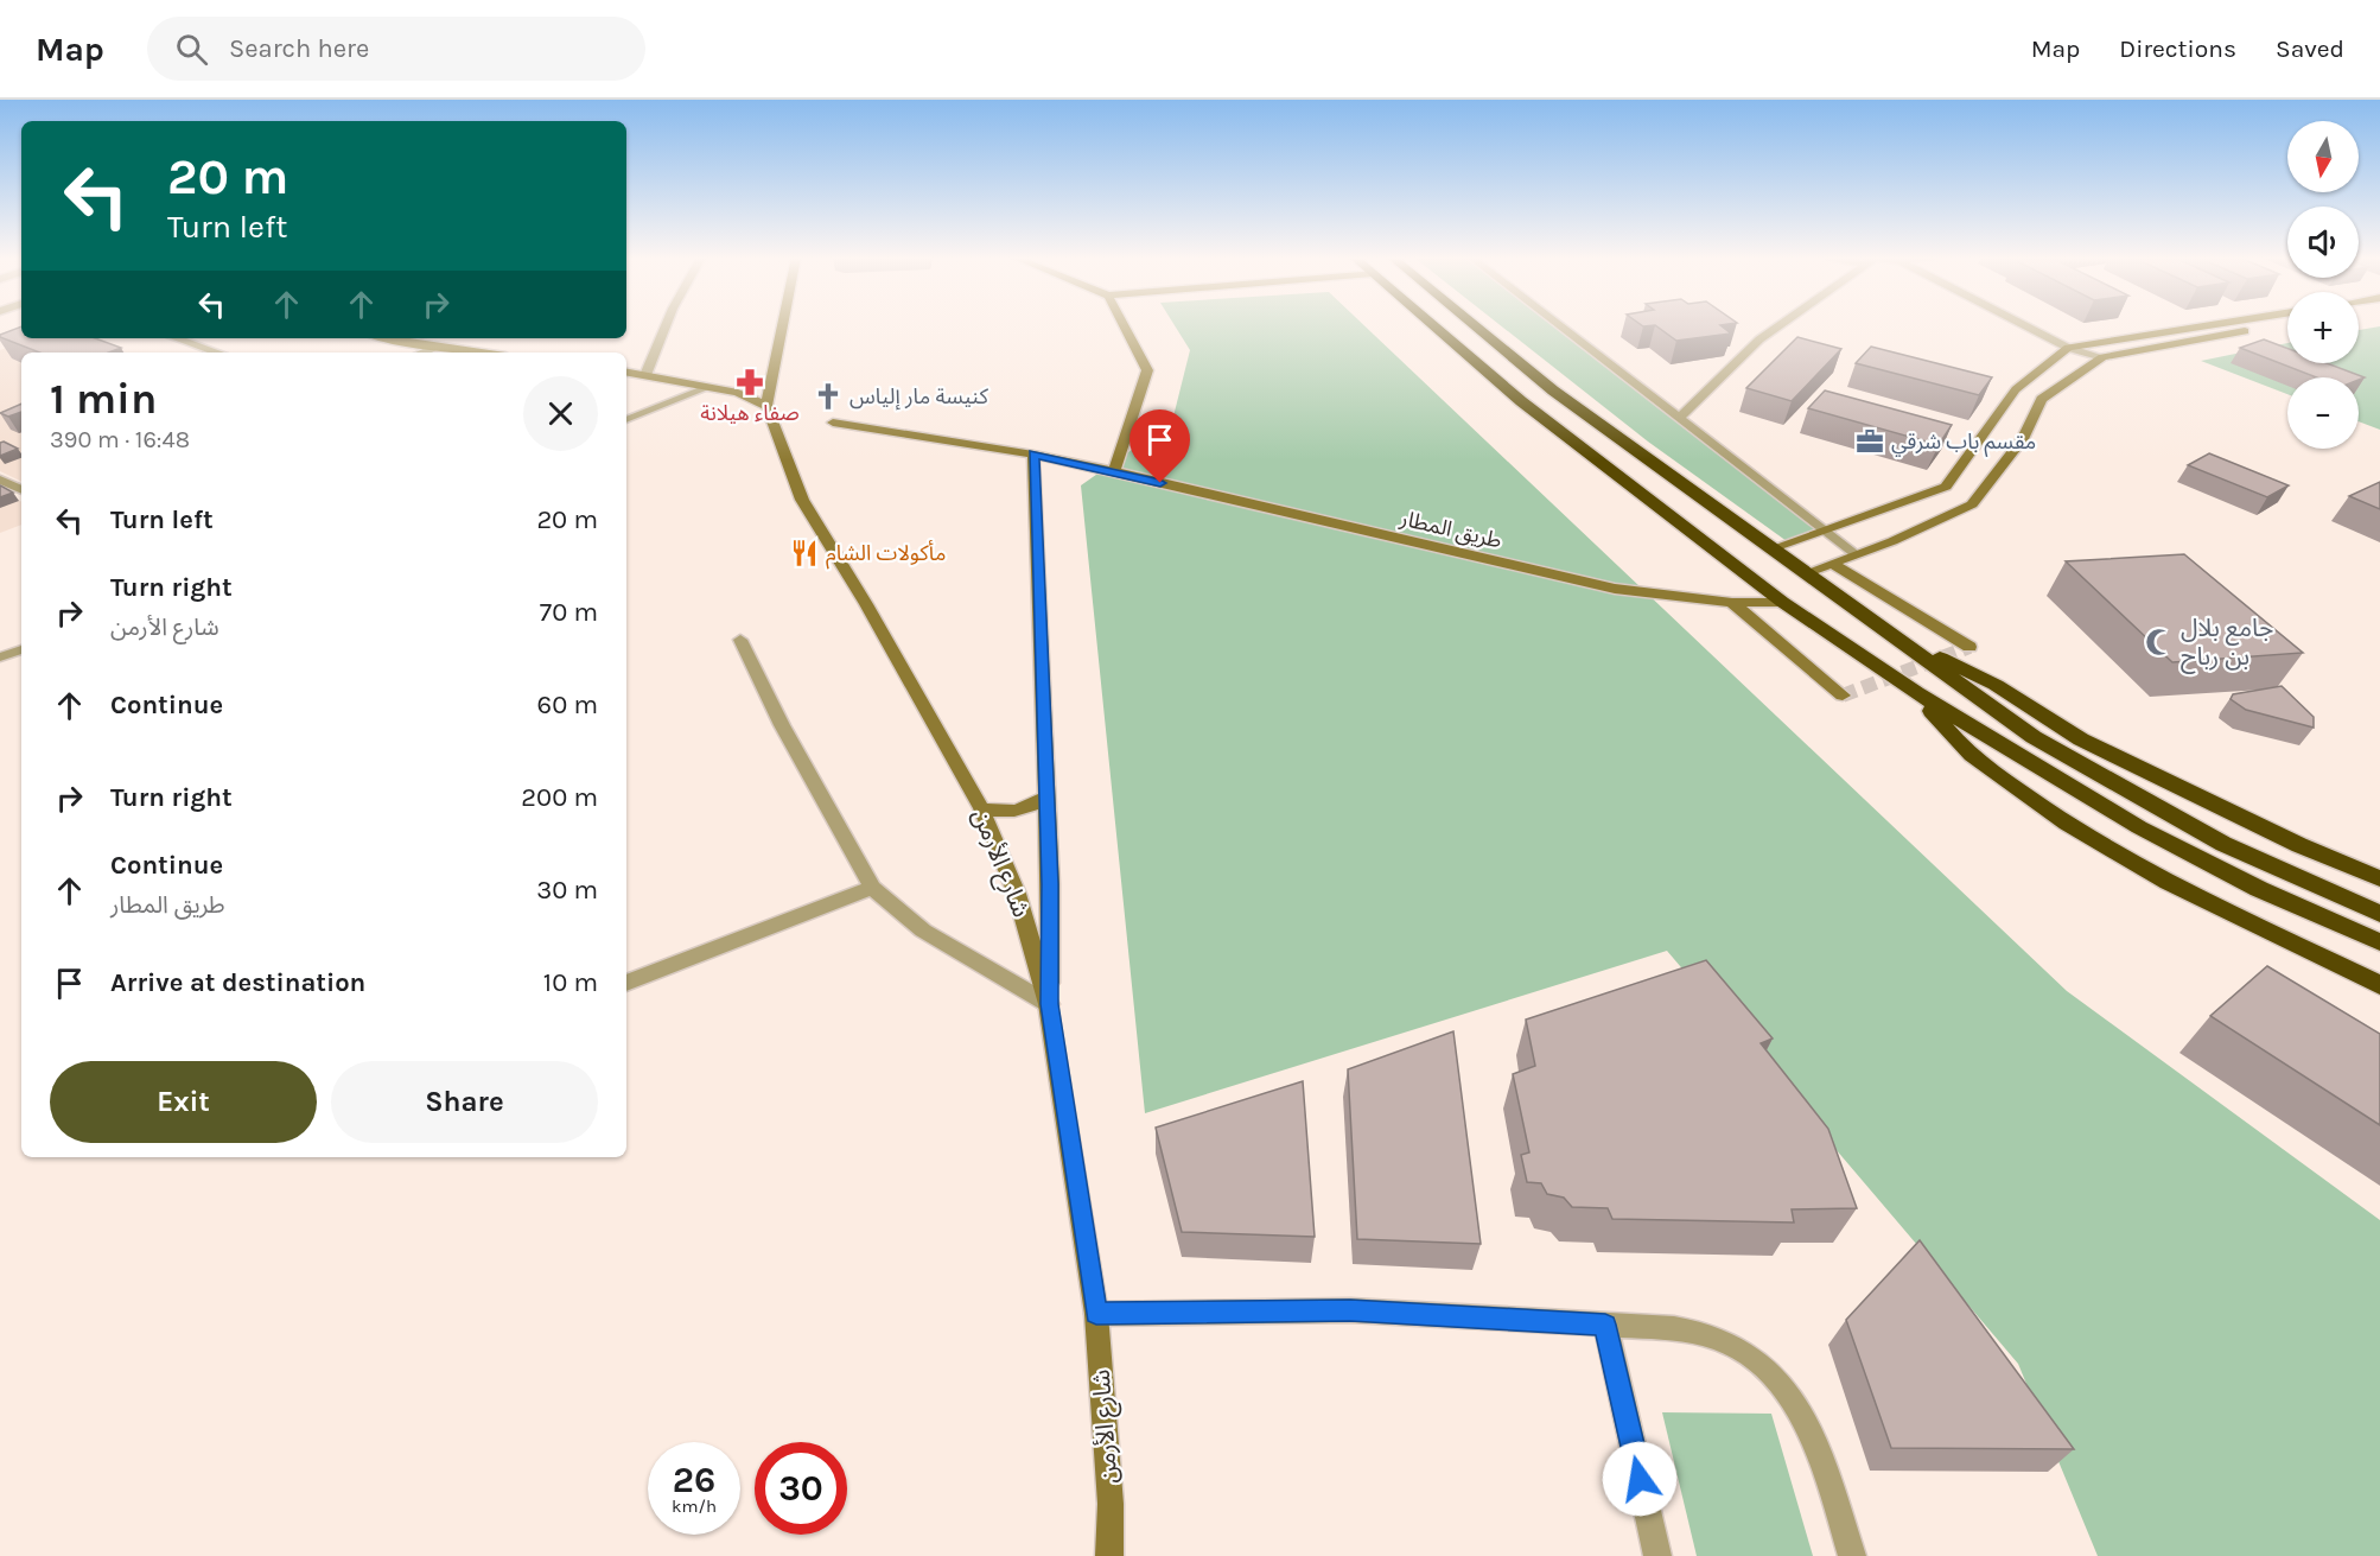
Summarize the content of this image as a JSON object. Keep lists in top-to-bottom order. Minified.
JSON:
{"streets":{"main road":["طريق المطار","شارع الأرمن"]},"places":{"pharmacy":["صفاء هيلانة"],"church":["كنيسة مار إلياس"],"office":["مقسم باب شرقي"],"restaurant":["مأكولات الشام"],"mosque":["جامع بلال بن رباح"]},"north":"bottom","page":{"header":"Map","search":"Search here","nav":["Map","Directions","Saved"],"map_buttons":["+","−"],"turn":["20 m","Turn left"],"heading":["1 min","390 m · 16:48"],"list":[{"name":"Turn left","value":"20 m"},{"name":"Turn right","note":"شارع الأرمن","value":"70 m"},{"name":"Continue","value":"60 m"},{"name":"Turn right","value":"200 m"},{"name":"Continue","note":"طريق المطار","value":"30 m"},{"name":"Arrive at destination","value":"10 m"}],"buttons":["Exit","Share"],"speed":"26 km/h","limit":"30"}}
